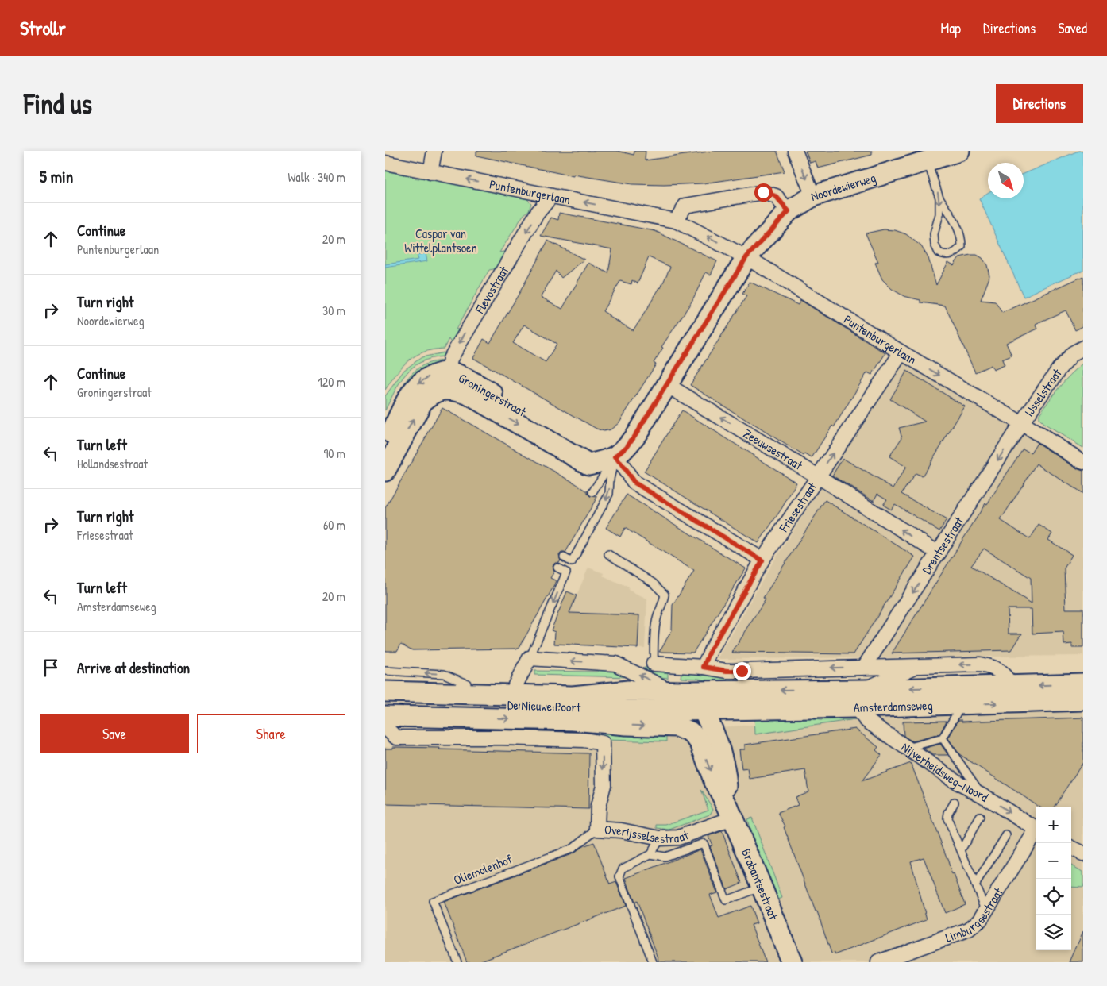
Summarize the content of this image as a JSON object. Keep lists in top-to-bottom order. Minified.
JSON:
{"streets":{"street":["Noordewierweg","Puntenburgerlaan","Flevostraat","IJsselstraat","Groningerstraat","Zeeuwsestraat","Friesestraat","Drentsestraat","De Nieuwe Poort","Amsterdamseweg","Nijverheidsweg-Noord","Overijsselsestraat","Brabantsestraat","Limburgsestraat"],"lane":["Oliemolenhof"]},"crossings":[["Noordewierweg","Puntenburgerlaan"],["Puntenburgerlaan","Flevostraat"],["Puntenburgerlaan","IJsselstraat"],["Puntenburgerlaan","Friesestraat"],["Puntenburgerlaan","Drentsestraat"],["Flevostraat","Groningerstraat"],["IJsselstraat","Drentsestraat"],["Zeeuwsestraat","Friesestraat"],["Zeeuwsestraat","Drentsestraat"],["Friesestraat","Amsterdamseweg"],["Drentsestraat","Amsterdamseweg"],["De Nieuwe Poort","Amsterdamseweg"],["De Nieuwe Poort","Brabantsestraat"],["Amsterdamseweg","Nijverheidsweg-Noord"],["Amsterdamseweg","Brabantsestraat"],["Overijsselsestraat","Oliemolenhof"],["Overijsselsestraat","Brabantsestraat"]],"one_way":["Flevostraat","Friesestraat","Drentsestraat"],"parks":["Caspar van Wittelplantsoen"],"north":"bottom right","page":{"header":"Strollr","nav":["Map","Directions","Saved"],"buttons":["Directions",["Save","Share"]],"title":"Find us","heading":["5 min","Walk · 340 m"],"list":[["Continue","Puntenburgerlaan","20 m"],["Turn right","Noordewierweg","30 m"],["Continue","Groningerstraat","120 m"],["Turn left","Hollandsestraat","90 m"],["Turn right","Friesestraat","60 m"],["Turn left","Amsterdamseweg","20 m"],"Arrive at destination"],"map_buttons":["+","−"]}}
